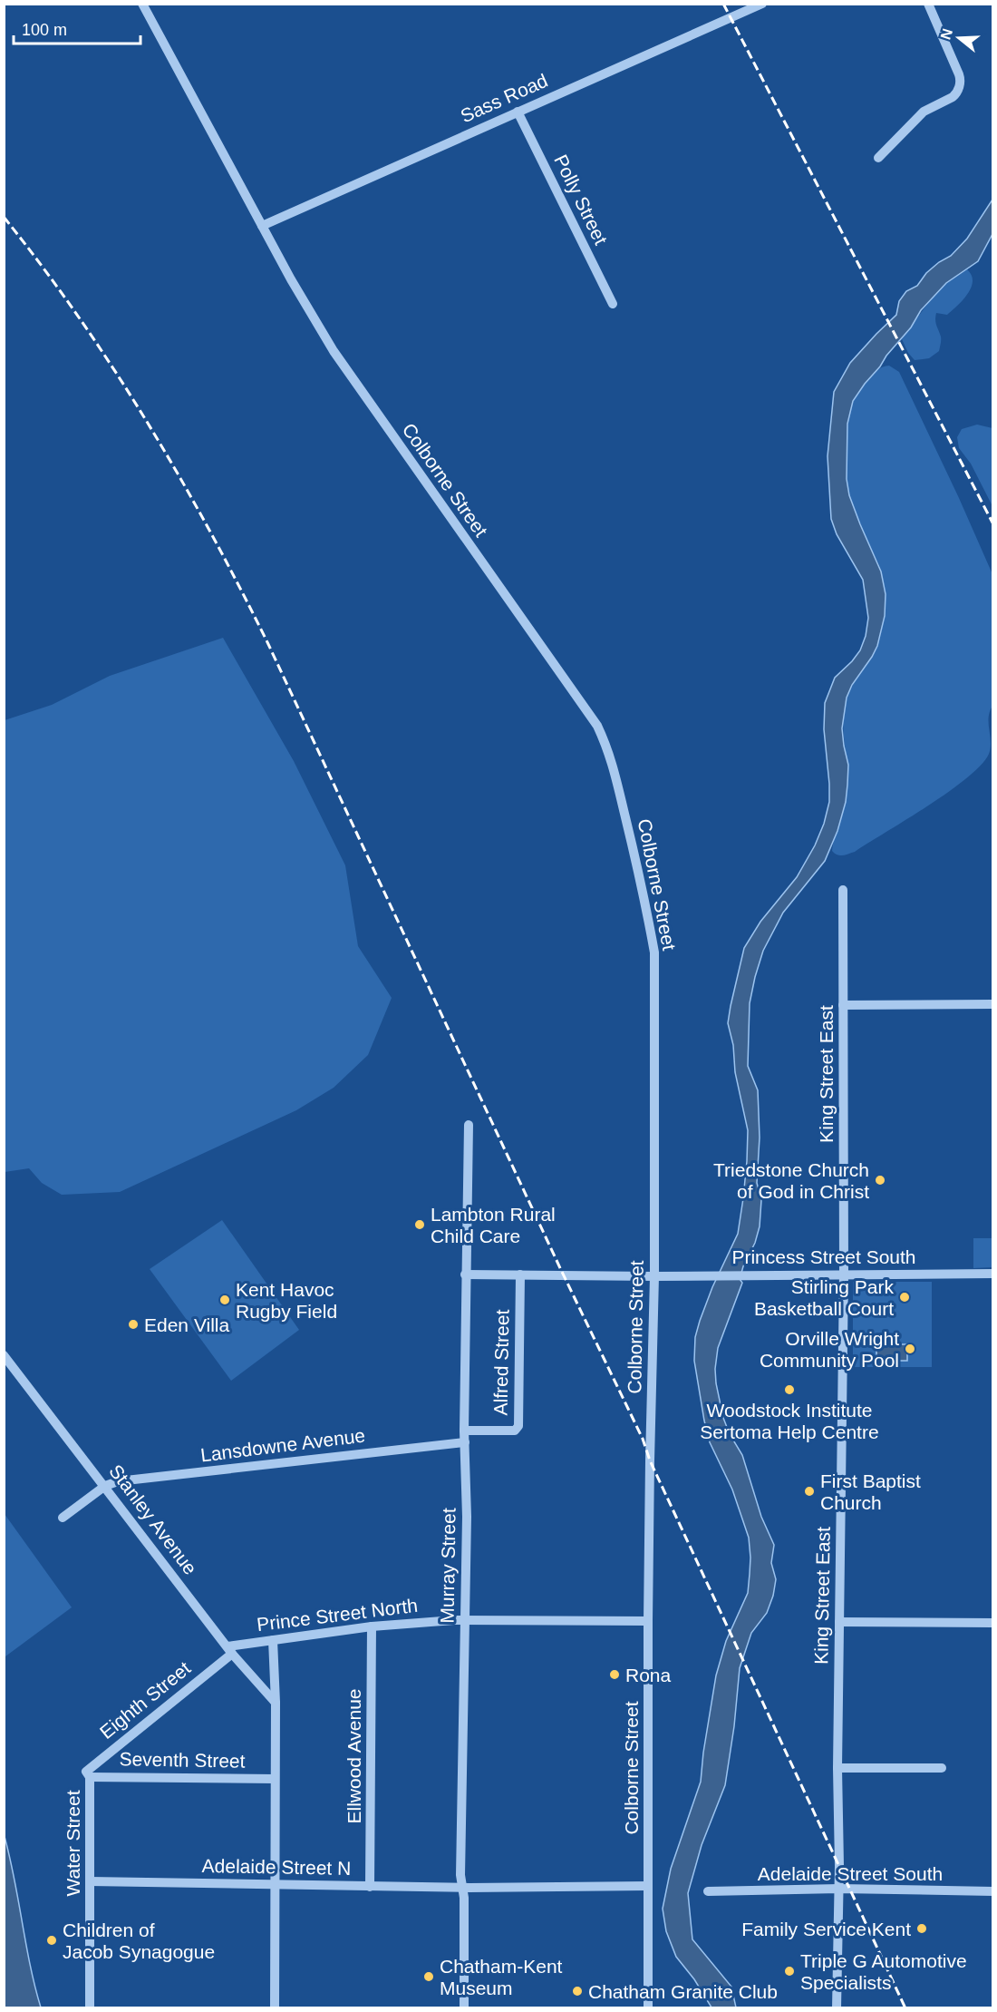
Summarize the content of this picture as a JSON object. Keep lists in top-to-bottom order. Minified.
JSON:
{"streets":{"street":["Sass Road","Polly Street","Colborne Street","King Street East","Princess Street South","Alfred Street","Lansdowne Avenue","Stanley Avenue","Murray Street","Prince Street North","Eighth Street","Ellwood Avenue","Seventh Street","Water Street","Adelaide Street N","Adelaide Street South"]},"crossings":[["Sass Road","Polly Street"],["Sass Road","Colborne Street"],["Colborne Street","Princess Street South"],["Colborne Street","Prince Street North"],["Colborne Street","Adelaide Street N"],["King Street East","Princess Street South"],["King Street East","Adelaide Street South"],["Princess Street South","Alfred Street"],["Princess Street South","Murray Street"],["Alfred Street","Murray Street"],["Lansdowne Avenue","Stanley Avenue"],["Lansdowne Avenue","Murray Street"],["Stanley Avenue","Prince Street North"],["Stanley Avenue","Eighth Street"],["Murray Street","Prince Street North"],["Murray Street","Adelaide Street N"],["Prince Street North","Eighth Street"],["Prince Street North","Ellwood Avenue"],["Eighth Street","Seventh Street"],["Eighth Street","Water Street"],["Ellwood Avenue","Adelaide Street N"],["Seventh Street","Water Street"],["Water Street","Adelaide Street N"]],"places":["Triedstone Church of God in Christ","Lambton Rural Child Care","Stirling Park Basketball Court","Kent Havoc Rugby Field","Eden Villa","Orville Wright Community Pool","Woodstock Institute Sertoma Help Centre","First Baptist Church","Rona","Family Service Kent","Children of Jacob Synagogue","Triple G Automotive Specialists","Chatham-Kent Museum","Chatham Granite Club"],"scale_bar":"100 m","north":"left"}
